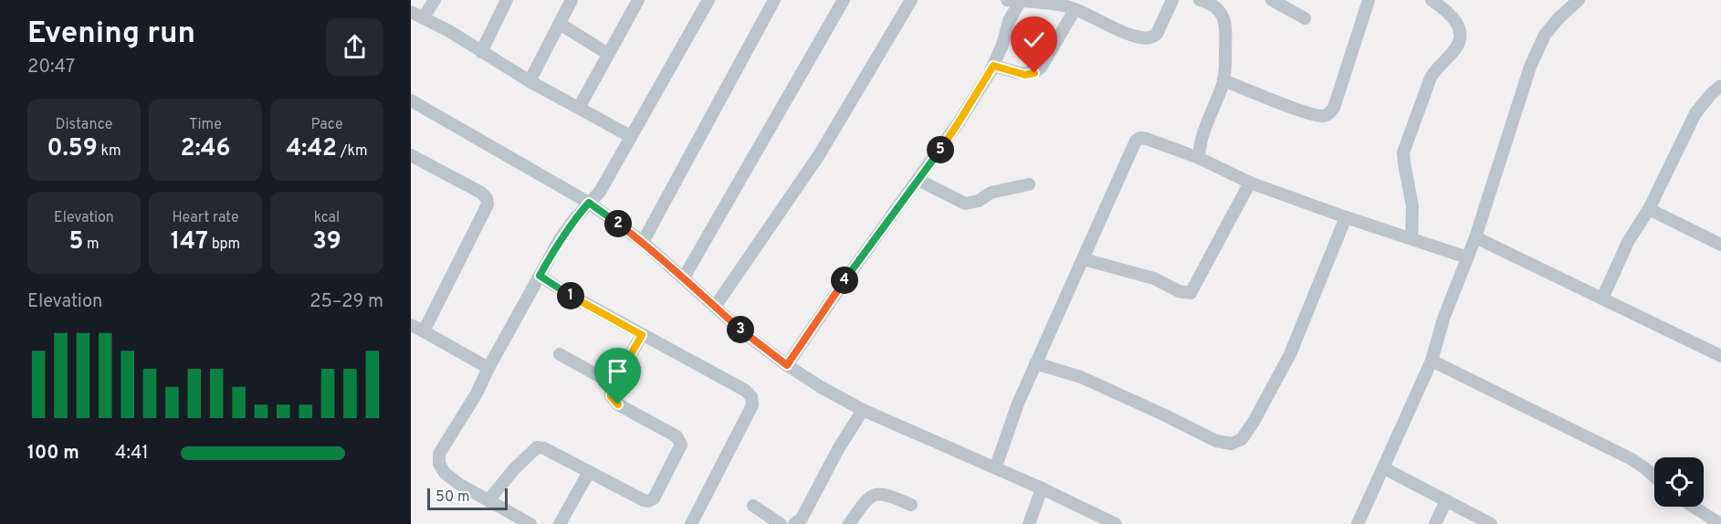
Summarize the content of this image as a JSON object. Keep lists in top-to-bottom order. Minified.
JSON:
{"scale_bar":"50 m","page":{"heading":["Evening run","20:47"],"stats":[["Distance","0.59 km"],["Time","2:46"],["Pace","4:42 /km"],["Elevation","5 m"],["Heart rate","147 bpm"],["kcal","39"]],"pins":["5","2","4","1","3"],"chart":["Elevation","25–29 m"],"list":[{"name":"100 m","note":"4:41"}],"scale":"50 m"}}
